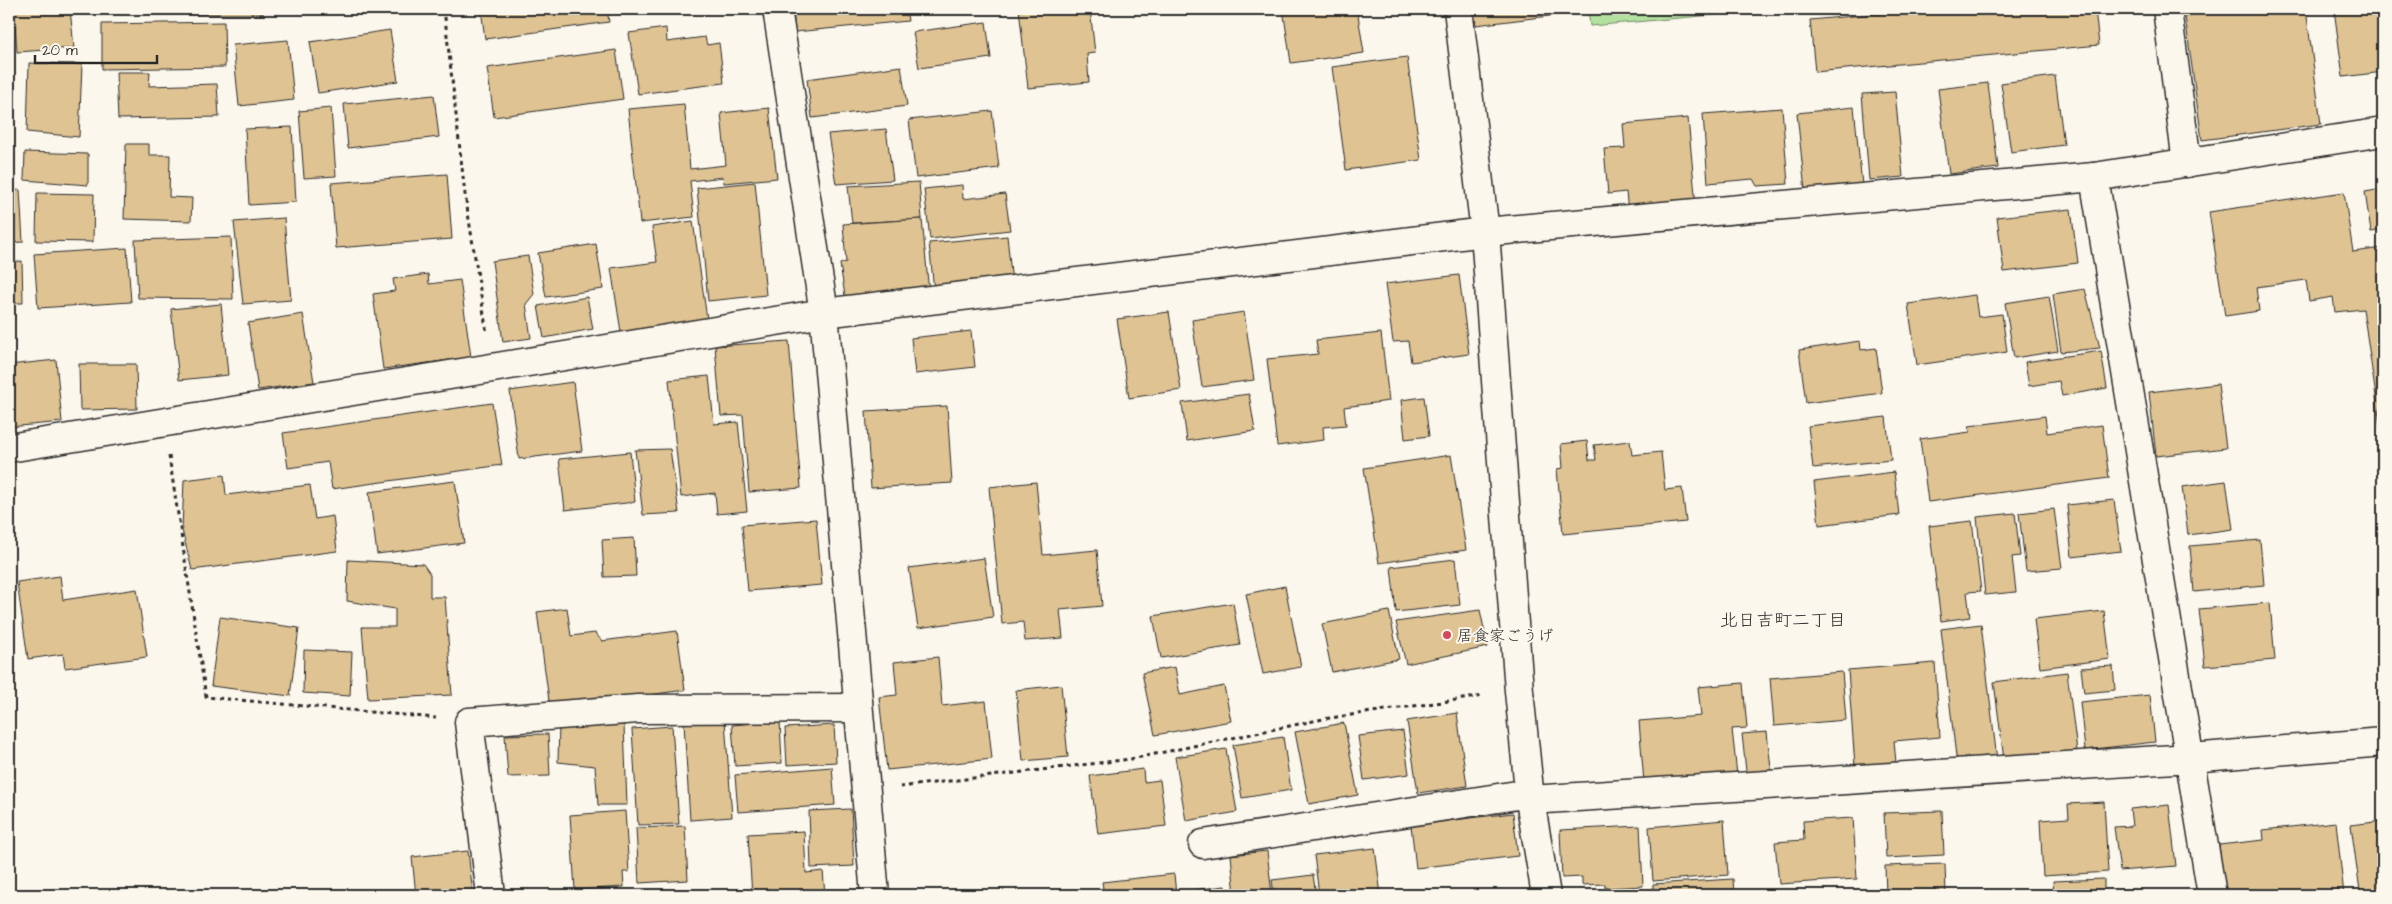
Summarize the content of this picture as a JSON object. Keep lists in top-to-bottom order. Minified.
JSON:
{"districts":["北日吉町二丁目"],"places":["居食家ごうげ"],"scale_bar":"20 m"}
